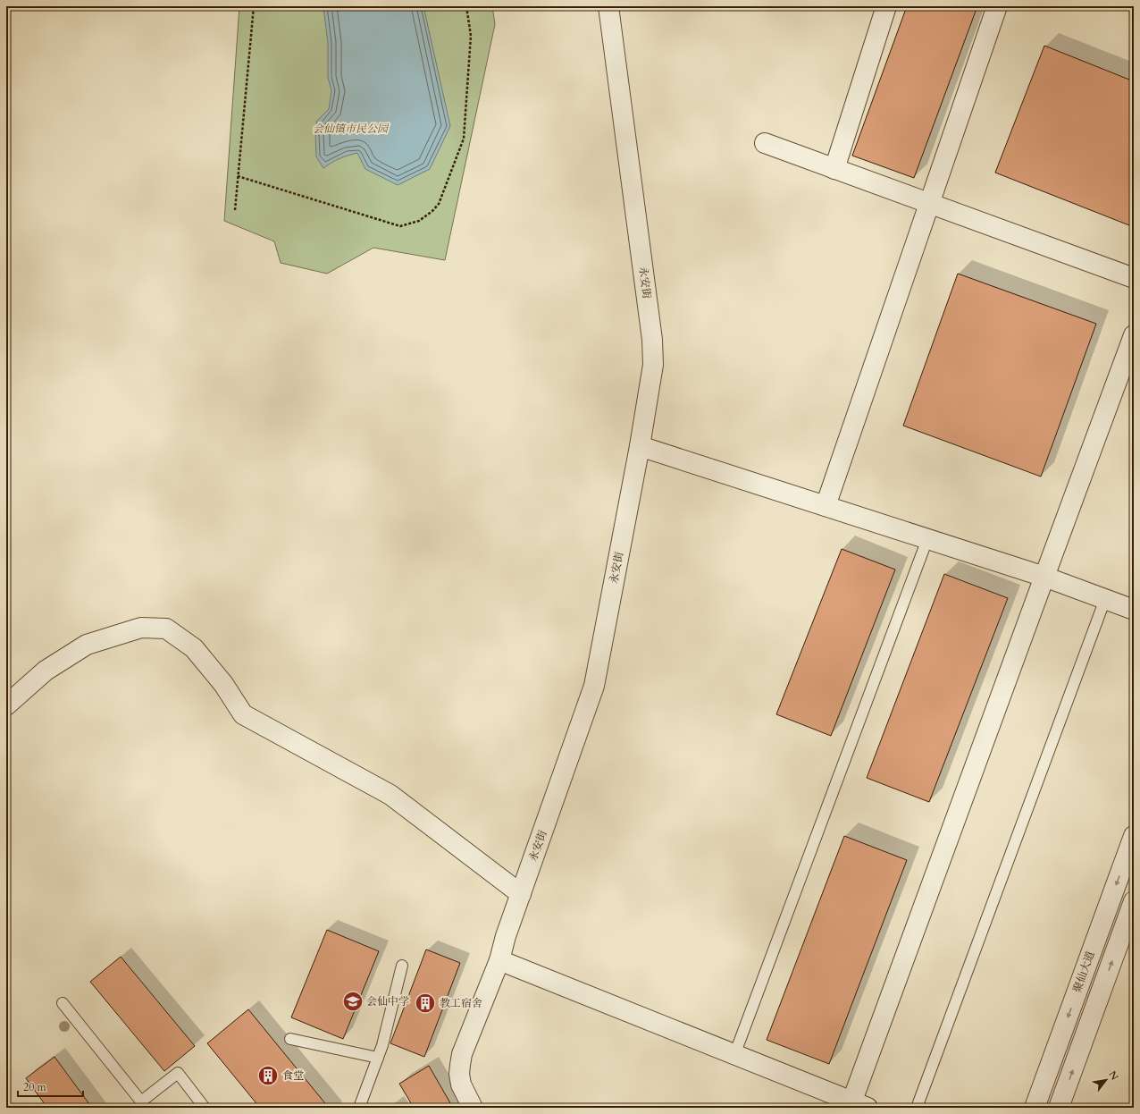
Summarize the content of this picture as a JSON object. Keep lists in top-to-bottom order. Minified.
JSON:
{"streets":{"street":["永安街","聚仙大道"]},"parks":["会仙镇市民公园"],"places":{"school or university":["会仙中学"],"building":["教工宿舍","食堂"]},"scale_bar":"20 m","north":"top right"}
